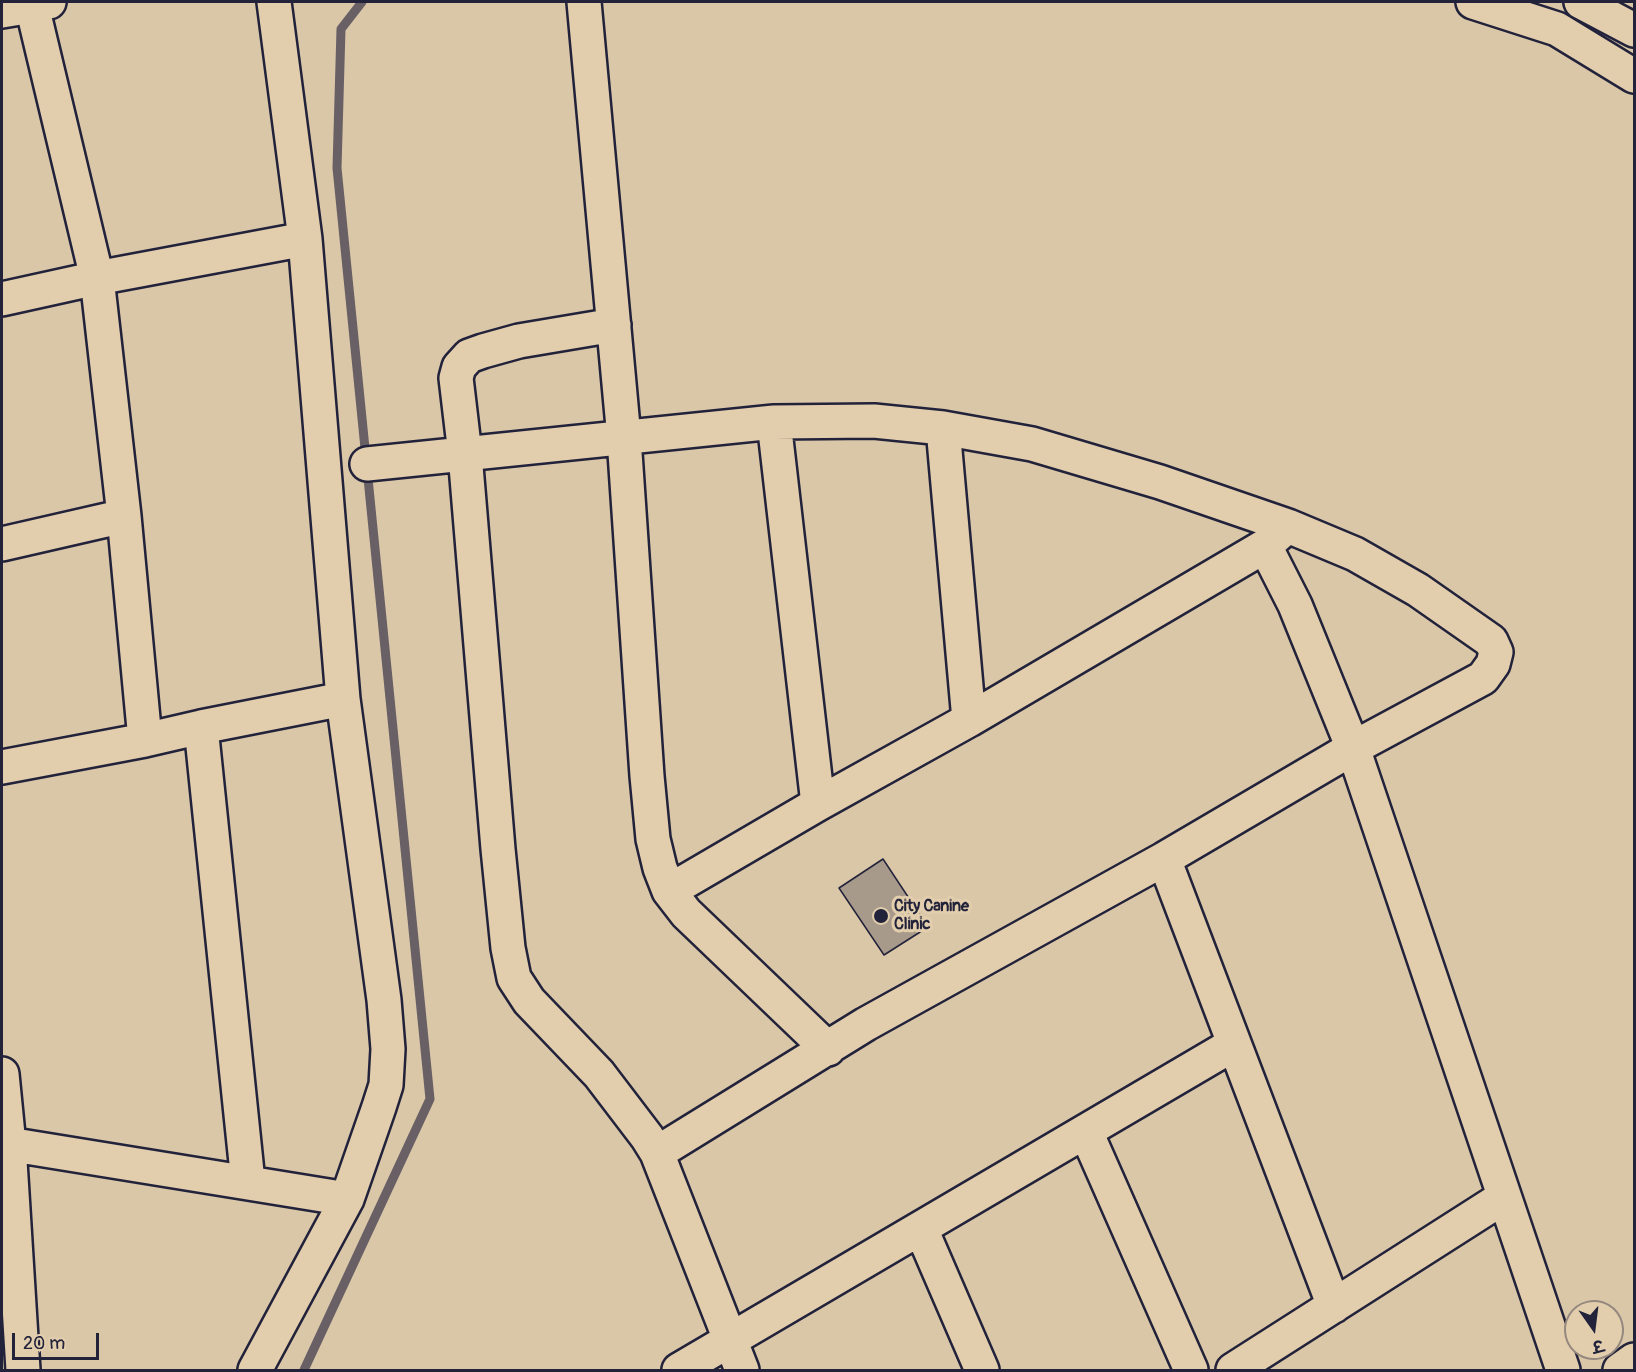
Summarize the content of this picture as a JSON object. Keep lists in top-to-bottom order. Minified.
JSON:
{"places":["City Canine Clinic"],"scale_bar":"20 m","north":"bottom"}
